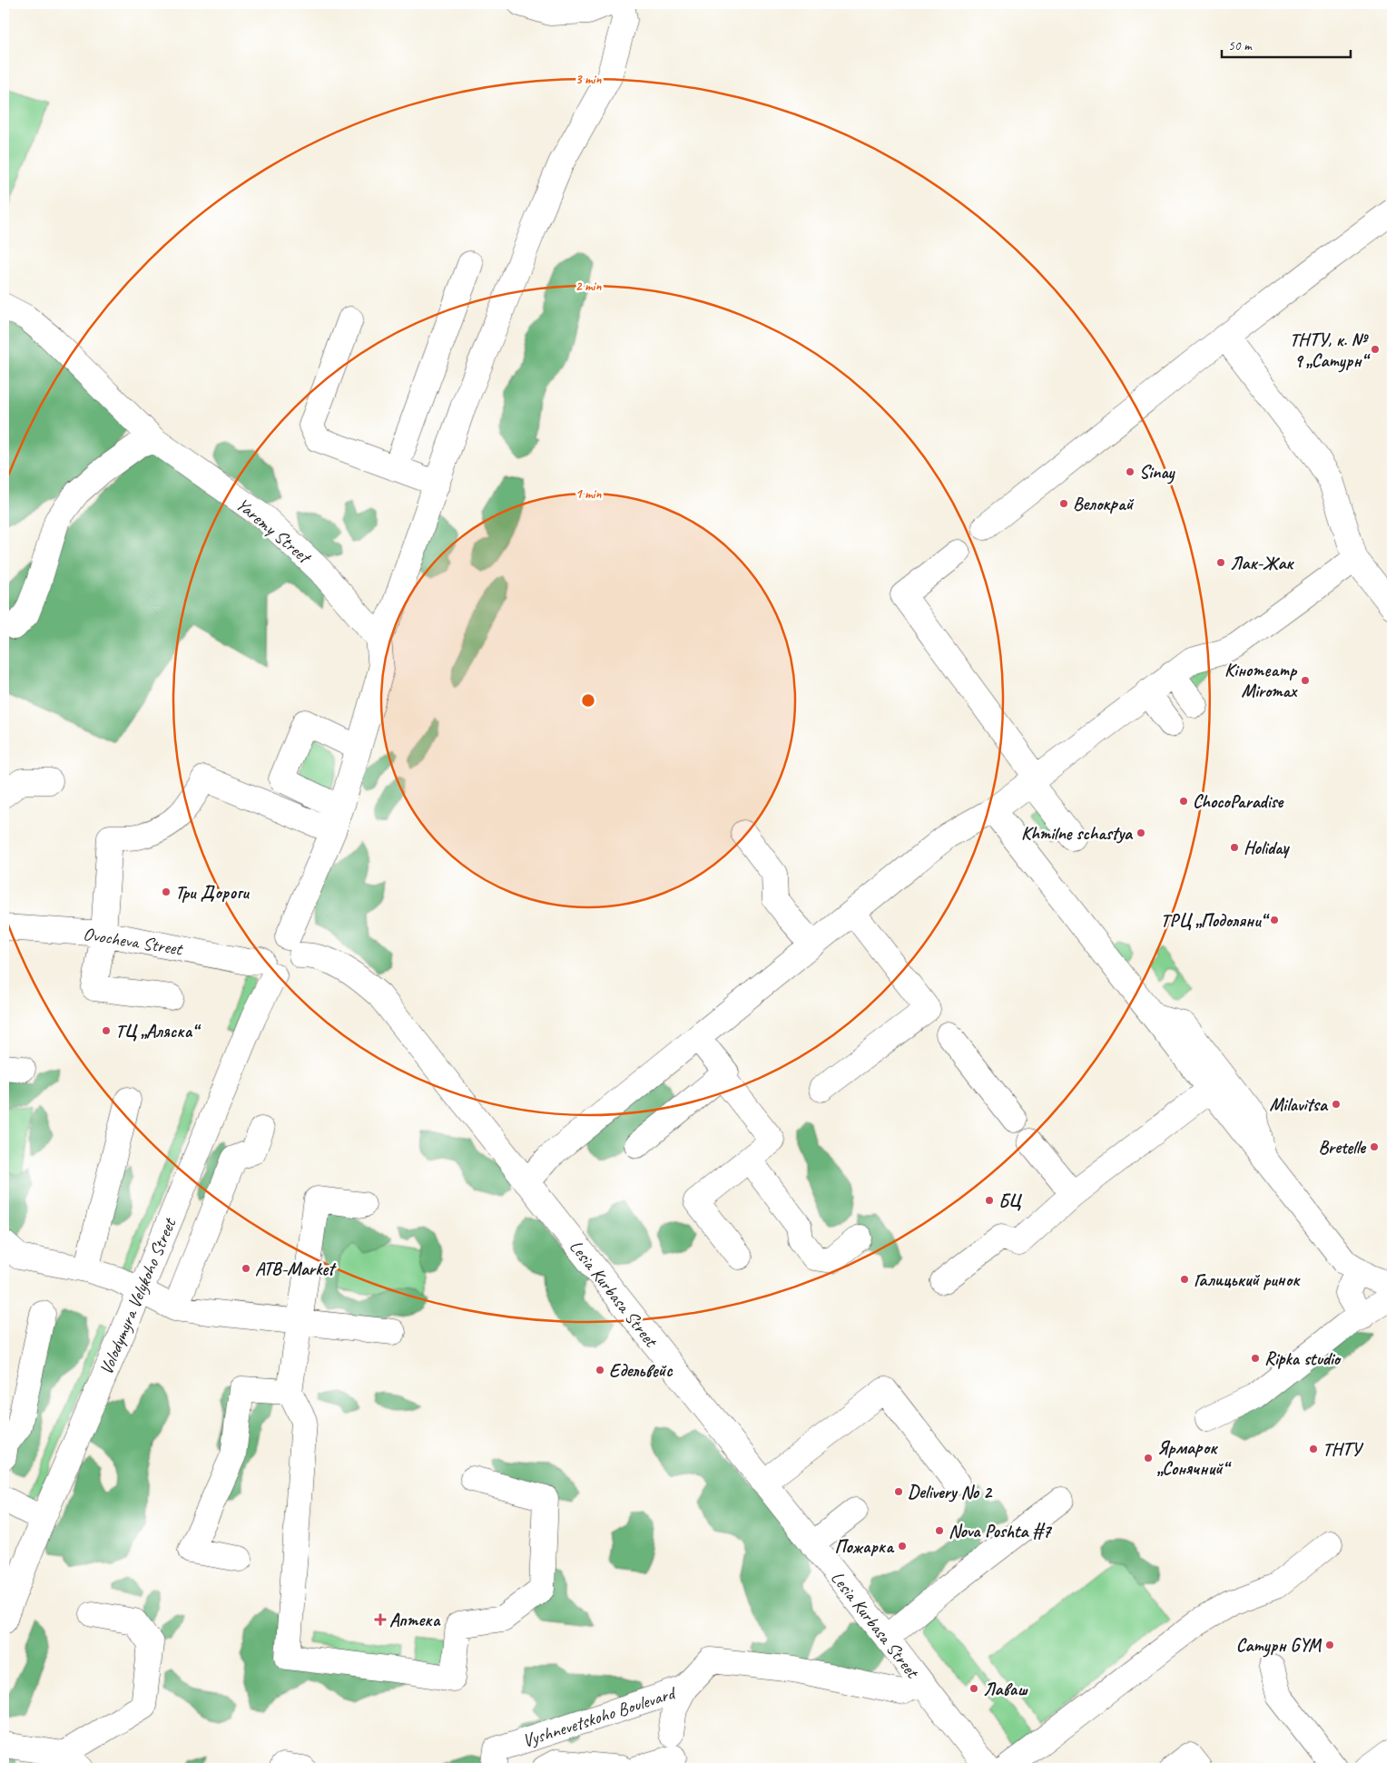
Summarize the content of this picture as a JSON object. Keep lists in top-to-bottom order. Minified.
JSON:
{"streets":{"street":["Yaremy Street","Ovocheva Street","Lesia Kurbasa Street","Volodymyra Velykoho Street","Vyshnevetskoho Boulevard"]},"crossings":[["Ovocheva Street","Lesia Kurbasa Street"],["Ovocheva Street","Volodymyra Velykoho Street"],["Lesia Kurbasa Street","Volodymyra Velykoho Street"],["Lesia Kurbasa Street","Vyshnevetskoho Boulevard"]],"places":{"other":["ТНТУ, к. № 9 „Сатурн“","Sinay","Велокрай","Лак-Жак","Кінотеатр Miromax","ChocoParadise","Khmilne schastya","Holiday","Три Дороги","ТРЦ „Подоляни“","ТЦ „Аляска“","Milavitsa","Bretelle","БЦ","ATB-Market","Галицький ринок","Ripka studio","Едельвейс","ТНТУ","Ярмарок „Сонячний“","Delivery No 2","Nova Poshta #7","Пожарка","Сатурн GYM","Лаваш"],"health":["Аптека"]},"scale_bar":"50 m","rings":["3 min","2 min","1 min"]}
